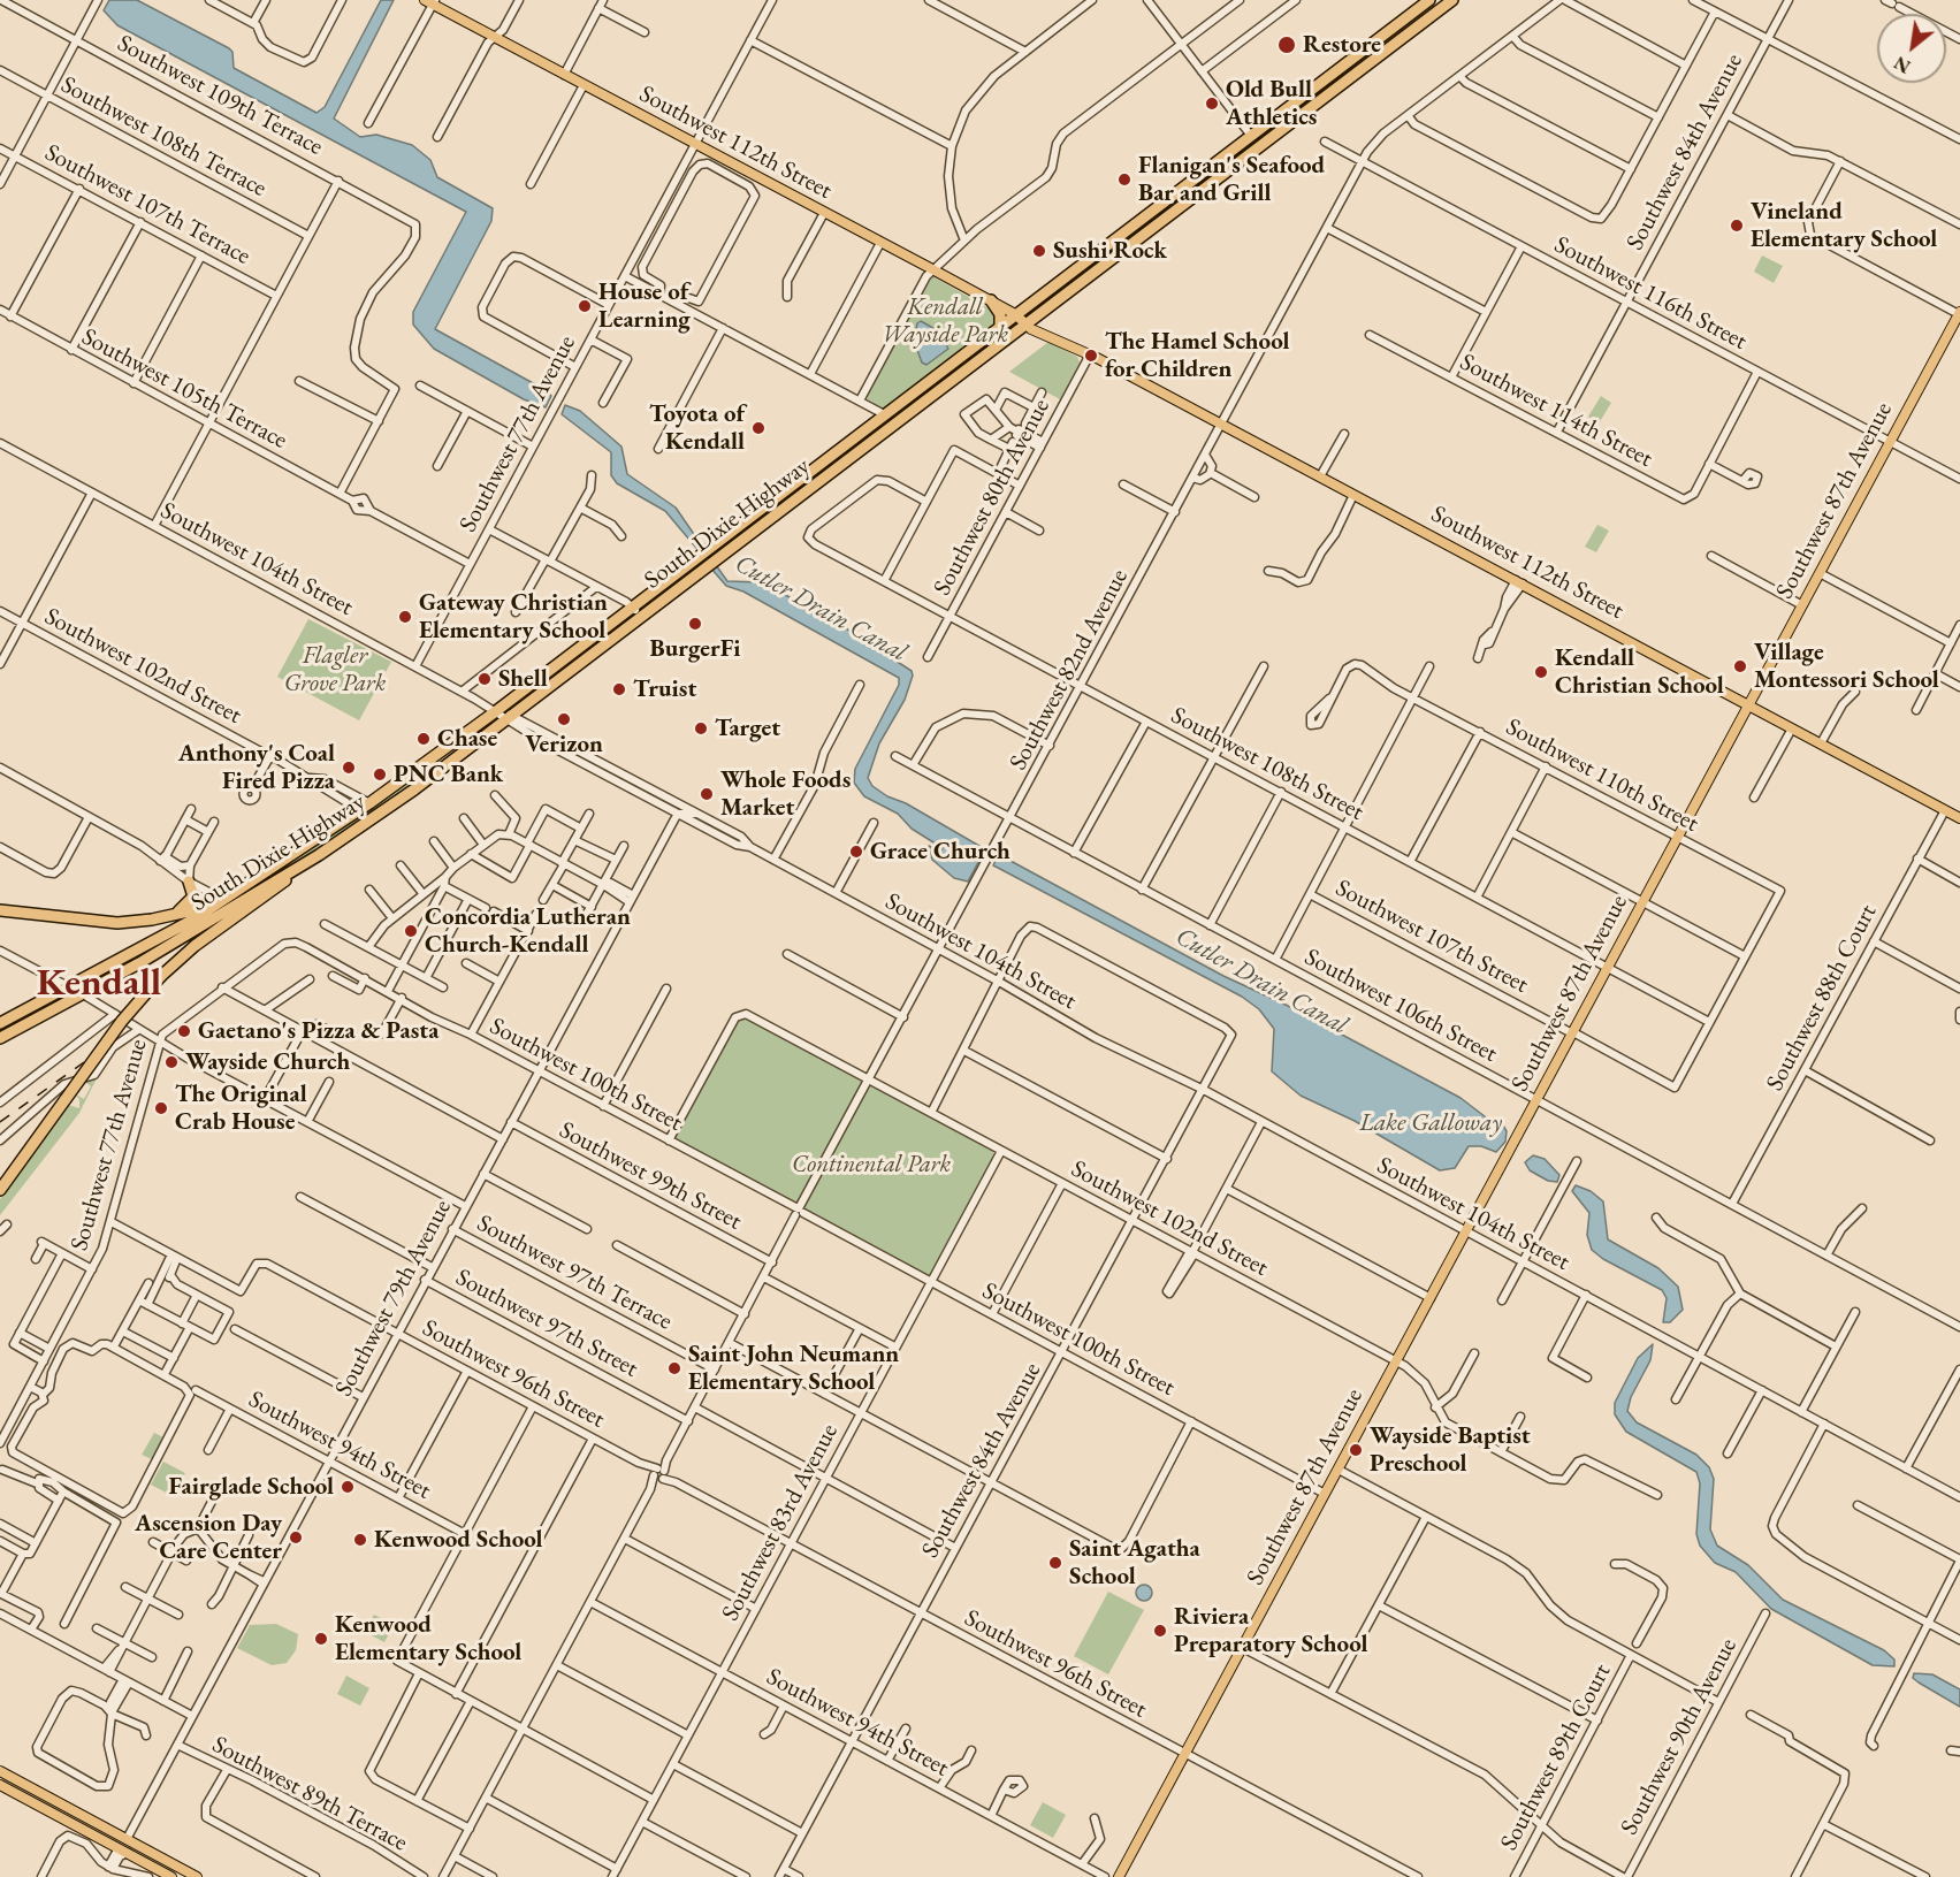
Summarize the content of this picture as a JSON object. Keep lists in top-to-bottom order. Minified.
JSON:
{"streets":{"highway":["South Dixie Highway"],"main road":["Southwest 112th Street","Southwest 87th Avenue"],"street":["Southwest 109th Terrace","Southwest 108th Terrace","Southwest 84th Avenue","Southwest 107th Terrace","Southwest 116th Street","Southwest 105th Terrace","Southwest 114th Street","Southwest 77th Avenue","Southwest 80th Avenue","Southwest 104th Street","Southwest 102nd Street","Southwest 82nd Avenue","Southwest 108th Street","Southwest 110th Street","Southwest 107th Street","Southwest 88th Court","Southwest 106th Street","Southwest 100th Street","Southwest 99th Street","Southwest 97th Terrace","Southwest 79th Avenue","Southwest 97th Street","Southwest 96th Street","Southwest 94th Street","Southwest 83rd Avenue","Southwest 90th Avenue","Southwest 89th Court","Southwest 89th Terrace"]},"crossings":[["Southwest 112th Street","Southwest 77th Avenue"],["Southwest 112th Street","Southwest 80th Avenue"],["Southwest 112th Street","Southwest 87th Avenue"],["Southwest 112th Street","South Dixie Highway"],["Southwest 112th Street","Southwest 82nd Avenue"],["Southwest 112th Street","Southwest 88th Court"],["Southwest 84th Avenue","Southwest 116th Street"],["Southwest 84th Avenue","Southwest 114th Street"],["Southwest 84th Avenue","Southwest 104th Street"],["Southwest 84th Avenue","Southwest 102nd Street"],["Southwest 84th Avenue","Southwest 100th Street"],["Southwest 84th Avenue","Southwest 96th Street"],["Southwest 84th Avenue","Southwest 94th Street"],["Southwest 116th Street","Southwest 87th Avenue"],["Southwest 116th Street","Southwest 82nd Avenue"],["Southwest 105th Terrace","Southwest 77th Avenue"],["Southwest 77th Avenue","Southwest 104th Street"],["Southwest 77th Avenue","Southwest 100th Street"],["Southwest 80th Avenue","Southwest 108th Street"],["Southwest 87th Avenue","Southwest 104th Street"],["Southwest 87th Avenue","Southwest 102nd Street"],["Southwest 87th Avenue","Southwest 108th Street"],["Southwest 87th Avenue","Southwest 110th Street"],["Southwest 87th Avenue","Southwest 107th Street"],["Southwest 87th Avenue","Southwest 106th Street"],["Southwest 87th Avenue","Southwest 100th Street"],["Southwest 87th Avenue","Southwest 96th Street"],["South Dixie Highway","Southwest 104th Street"],["South Dixie Highway","Southwest 102nd Street"],["Southwest 104th Street","Southwest 82nd Avenue"],["Southwest 104th Street","Southwest 79th Avenue"],["Southwest 102nd Street","Southwest 82nd Avenue"],["Southwest 102nd Street","Southwest 100th Street"],["Southwest 102nd Street","Southwest 83rd Avenue"],["Southwest 82nd Avenue","Southwest 108th Street"],["Southwest 82nd Avenue","Southwest 106th Street"],["Southwest 82nd Avenue","Southwest 100th Street"],["Southwest 82nd Avenue","Southwest 99th Street"],["Southwest 82nd Avenue","Southwest 97th Terrace"],["Southwest 82nd Avenue","Southwest 97th Street"],["Southwest 82nd Avenue","Southwest 96th Street"],["Southwest 82nd Avenue","Southwest 94th Street"],["Southwest 108th Street","Southwest 107th Street"],["Southwest 88th Court","Southwest 106th Street"],["Southwest 100th Street","Southwest 79th Avenue"],["Southwest 100th Street","Southwest 83rd Avenue"],["Southwest 99th Street","Southwest 79th Avenue"],["Southwest 97th Terrace","Southwest 79th Avenue"],["Southwest 79th Avenue","Southwest 97th Street"],["Southwest 79th Avenue","Southwest 96th Street"],["Southwest 79th Avenue","Southwest 94th Street"],["Southwest 79th Avenue","Southwest 89th Terrace"],["Southwest 96th Street","Southwest 83rd Avenue"],["Southwest 94th Street","Southwest 83rd Avenue"]],"districts":["Kendall"],"water":["Cutler Drain Canal","Lake Galloway"],"parks":["Kendall Wayside Park","Flagler Grove Park","Continental Park"],"places":["Restore","Old Bull Athletics","Flanigan's Seafood Bar and Grill","Vineland Elementary School","Sushi Rock","House of Learning","The Hamel School for Children","Toyota of Kendall","Gateway Christian Elementary School","BurgerFi","Village Montessori School","Kendall Christian School","Shell","Truist","Verizon","Target","Chase","Anthony's Coal Fired Pizza","PNC Bank","Whole Foods Market","Grace Church","Concordia Lutheran Church-Kendall","Gaetano's Pizza & Pasta","Wayside Church","The Original Crab House","Saint John Neumann Elementary School","Wayside Baptist Preschool","Fairglade School","Ascension Day Care Center","Kenwood School","Saint Agatha School","Riviera Preparatory School","Kenwood Elementary School"],"north":"bottom left"}
